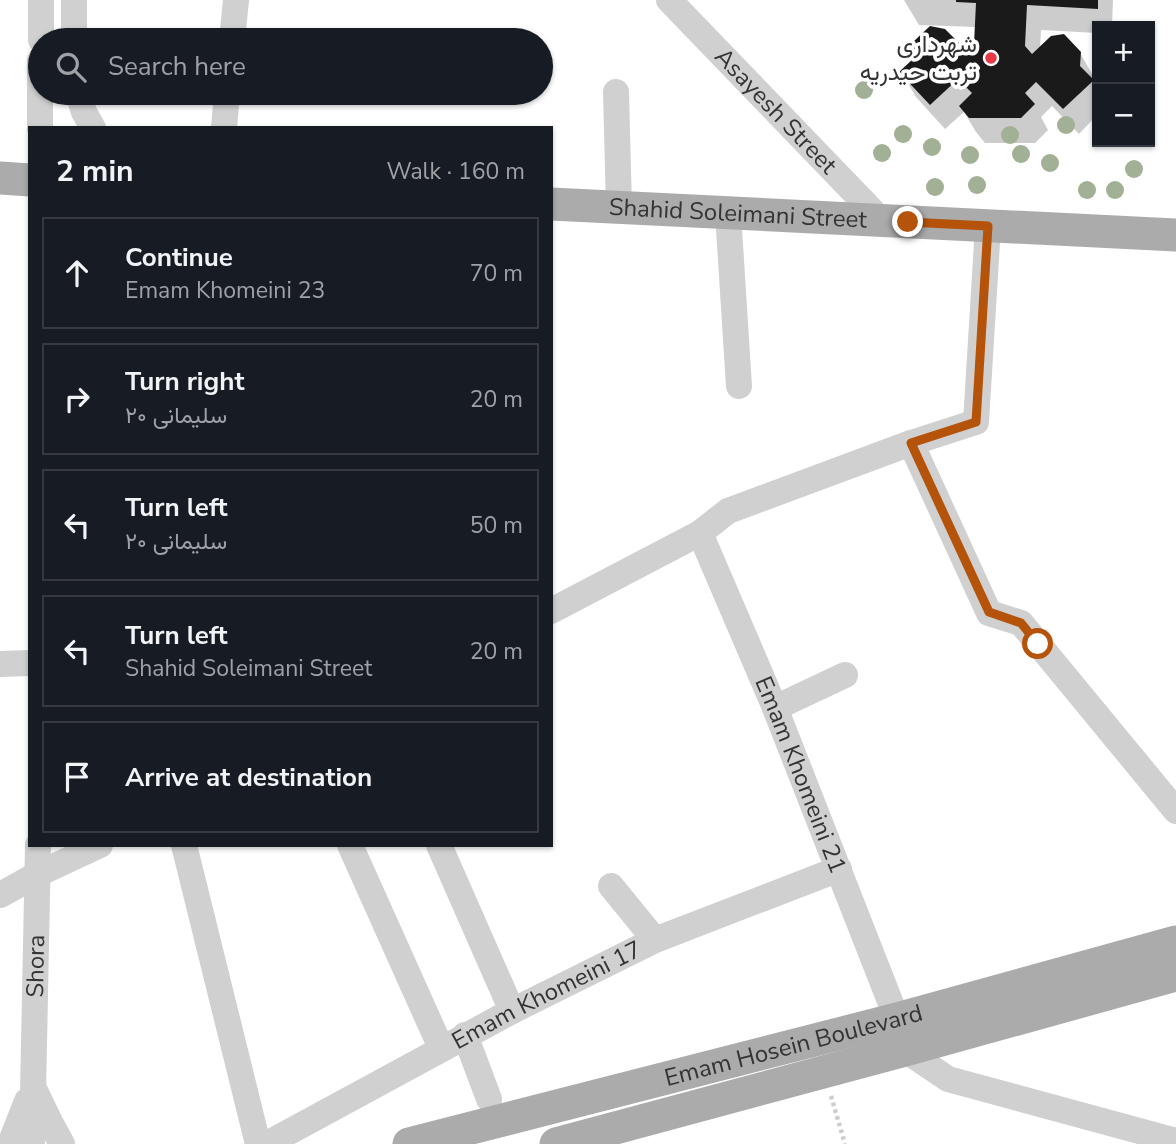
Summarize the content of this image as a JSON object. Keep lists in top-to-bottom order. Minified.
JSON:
{"streets":{"main road":["Shahid Soleimani Street","Emam Hosein Boulevard"],"street":["Asayesh Street","Emam Khomeini 21","Shora","Emam Khomeini 17"]},"crossings":[["Asayesh Street","Shahid Soleimani Street"],["Emam Khomeini 21","Emam Khomeini 17"],["Emam Khomeini 21","Emam Hosein Boulevard"]],"places":["شهرداری تربت حیدریه"],"page":{"map_buttons":["+","−"],"search":"Search here","heading":["2 min","Walk · 160 m"],"list":[["Continue","Emam Khomeini 23","70 m"],["Turn right","سلیمانی ۲۰","20 m"],["Turn left","سلیمانی ۲۰","50 m"],["Turn left","Shahid Soleimani Street","20 m"],"Arrive at destination"]}}
